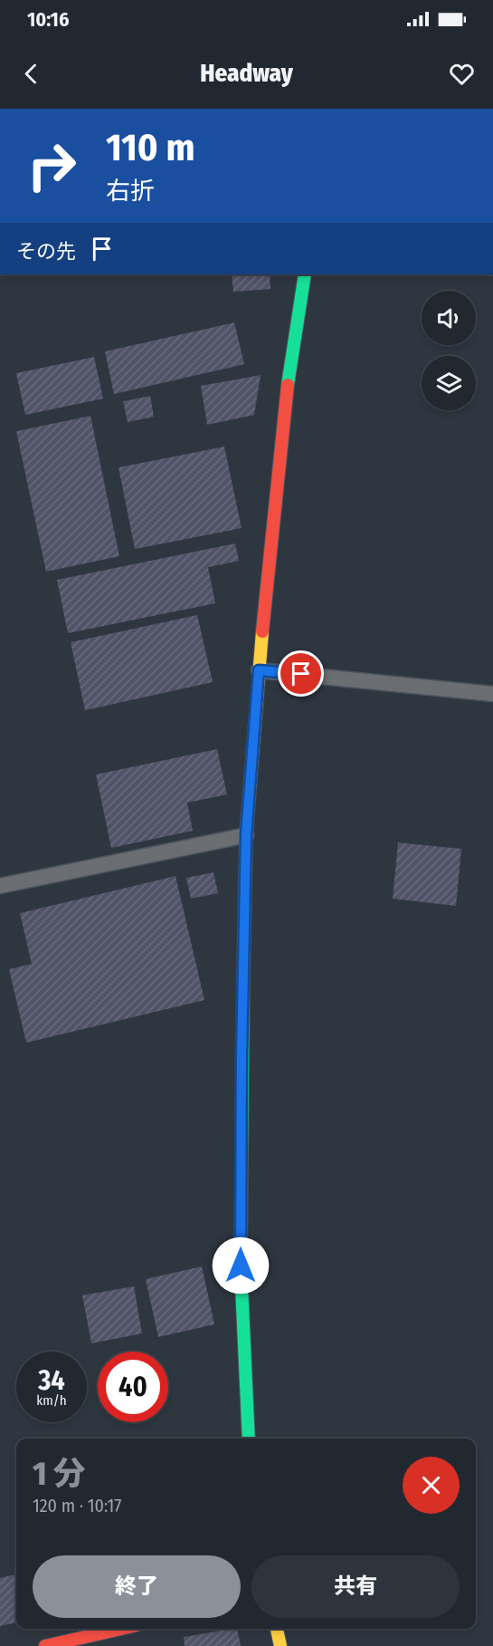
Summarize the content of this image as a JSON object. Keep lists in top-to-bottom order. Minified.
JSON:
{"page":{"status":"10:16","header":"Headway","turn":["110 m","右折"],"then":"その先","speed":"34 km/h","limit":"40","heading":["1 分","120 m · 10:17"],"buttons":["終了","共有"]}}
